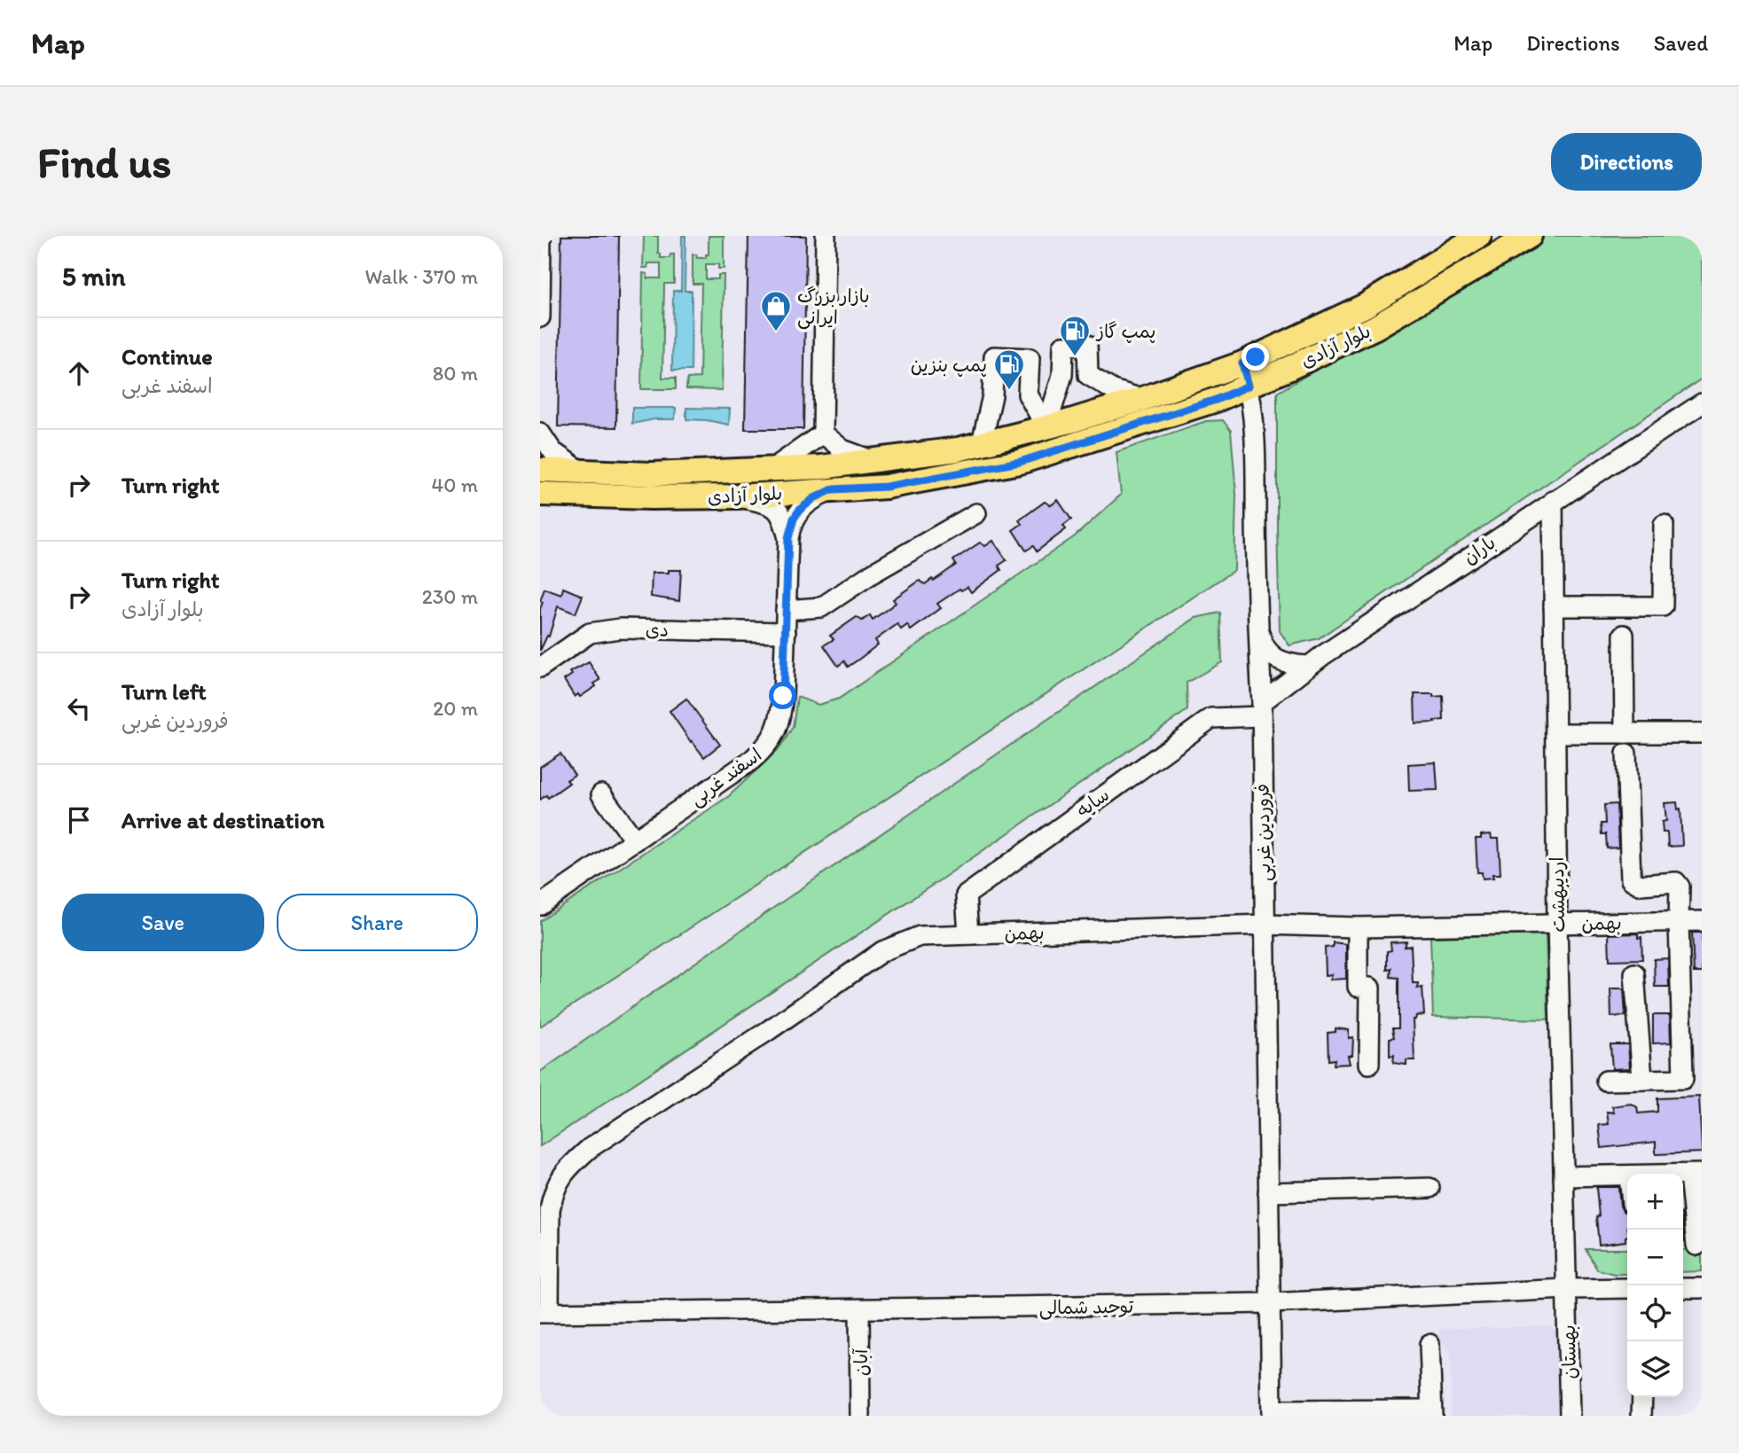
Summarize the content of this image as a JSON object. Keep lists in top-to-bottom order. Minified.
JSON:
{"streets":{"main road":["بلوار آزادی"],"street":["باران","دی","اسفند غربی","سایه","فروردین غربی","اردیبهشت","بهمن","توحید شمالی","بهستان","آبان"]},"crossings":[["بلوار آزادی","فروردین غربی"],["باران","سایه"],["باران","فروردین غربی"],["باران","اردیبهشت"],["دی","اسفند غربی"],["سایه","فروردین غربی"],["سایه","بهمن"],["فروردین غربی","بهمن"],["فروردین غربی","توحید شمالی"],["اردیبهشت","بهمن"],["اردیبهشت","توحید شمالی"],["اردیبهشت","بهستان"],["بهمن","توحید شمالی"],["توحید شمالی","بهستان"],["توحید شمالی","آبان"]],"places":{"shop":["بازار بزرگ ایرانی"],"fuel station":["پمپ گاز","پمپ بنزين"]},"page":{"header":"Map","nav":["Map","Directions","Saved"],"buttons":["Directions",["Save","Share"]],"title":"Find us","heading":["5 min","Walk · 370 m"],"list":[["Continue","اسفند غربی","80 m"],["Turn right","40 m"],["Turn right","بلوار آزادی","230 m"],["Turn left","فروردین غربی","20 m"],"Arrive at destination"],"map_buttons":["+","−"]}}
